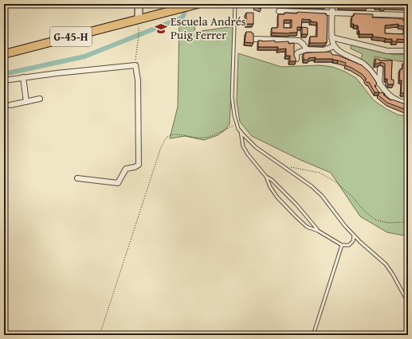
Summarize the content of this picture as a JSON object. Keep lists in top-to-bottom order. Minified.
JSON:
{"streets":{"main road":["G-45-H"]},"places":{"school or university":["Escuela Andrés Puig Ferrer"]}}
